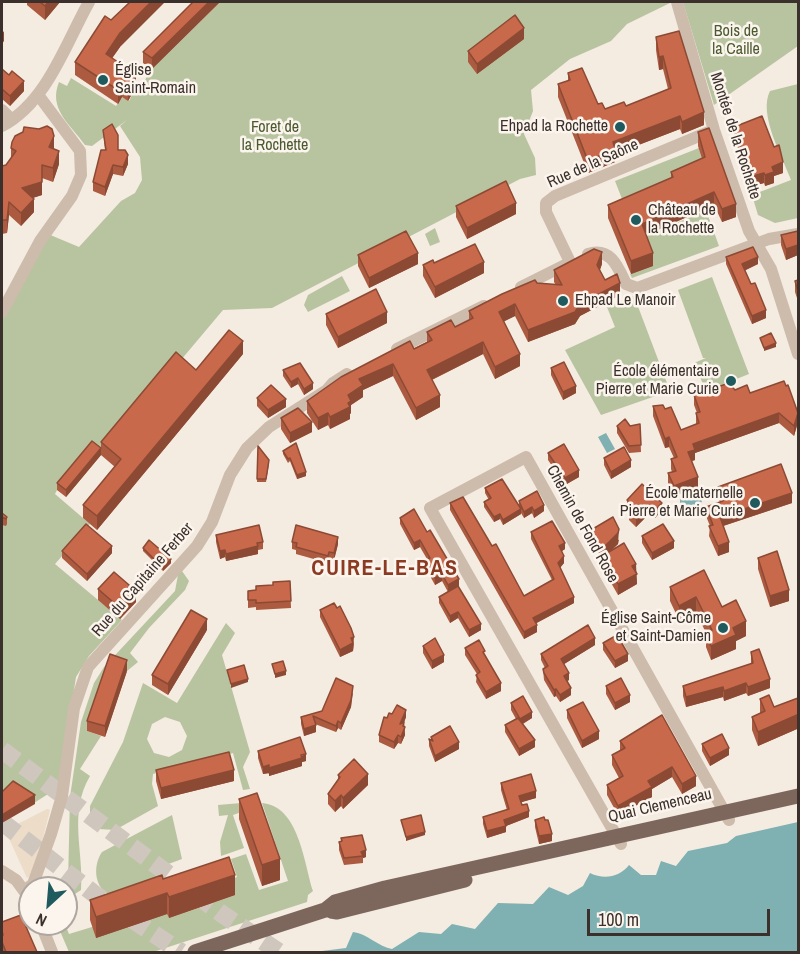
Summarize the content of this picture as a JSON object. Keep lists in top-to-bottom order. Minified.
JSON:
{"streets":{"main road":["Quai Clemenceau"],"street":["Montée de la Rochette","Rue de la Saône","Chemin de Fond Rose","Rue du Capitaine Ferber"]},"crossings":[["Montée de la Rochette","Rue de la Saône"],["Chemin de Fond Rose","Quai Clemenceau"]],"districts":["CUIRE-LE-BAS"],"parks":["Bois de la Caille","Foret de la Rochette"],"places":["Église Saint-Romain","Ehpad la Rochette","Château de la Rochette","Ehpad Le Manoir","École élémentaire Pierre et Marie Curie","École maternelle Pierre et Marie Curie","Église Saint-Côme et Saint-Damien"],"scale_bar":"100 m","north":"bottom left"}
